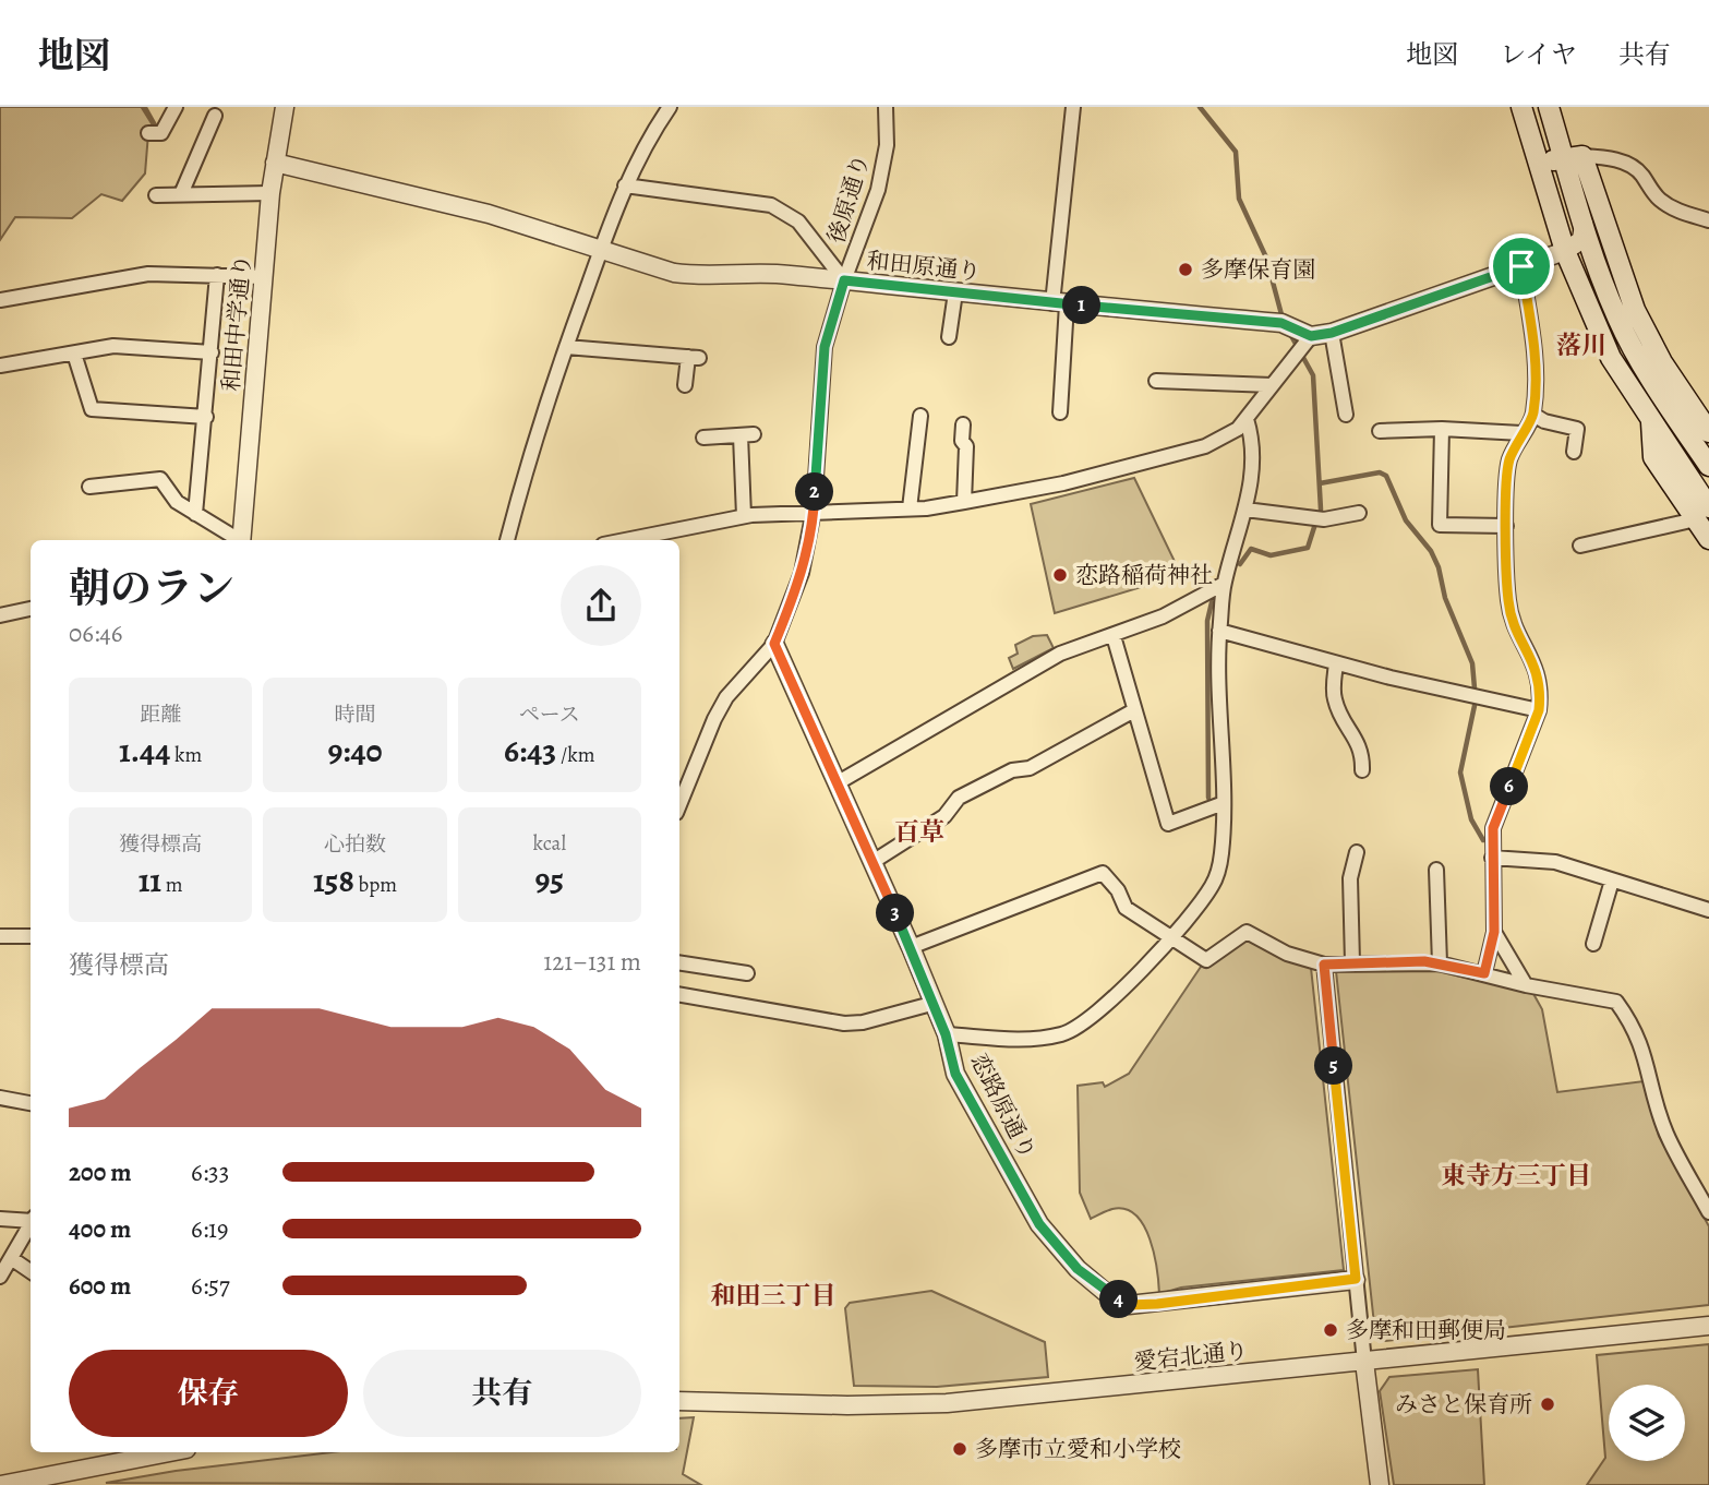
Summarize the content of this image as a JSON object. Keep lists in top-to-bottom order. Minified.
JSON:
{"streets":{"street":["後原通り","和田原通り","和田中学通り","恋路原通り","愛宕北通り"]},"crossings":[["後原通り","和田原通り"],["後原通り","恋路原通り"],["和田原通り","和田中学通り"]],"districts":["落川","百草","東寺方三丁目","和田三丁目"],"places":["多摩保育園","恋路稲荷神社","多摩和田郵便局","みさと保育所","多摩市立愛和小学校"],"page":{"header":"地図","nav":["地図","レイヤ","共有"],"pins":["1","2","6","3","5","4"],"heading":["朝のラン","06:46"],"stats":[["距離","1.44 km"],["時間","9:40"],["ペース","6:43 /km"],["獲得標高","11 m"],["心拍数","158 bpm"],["kcal","95"]],"chart":["獲得標高","121–131 m"],"list":[{"name":"200 m","note":"6:33"},{"name":"400 m","note":"6:19"},{"name":"600 m","note":"6:57"}],"buttons":["保存","共有"]}}
